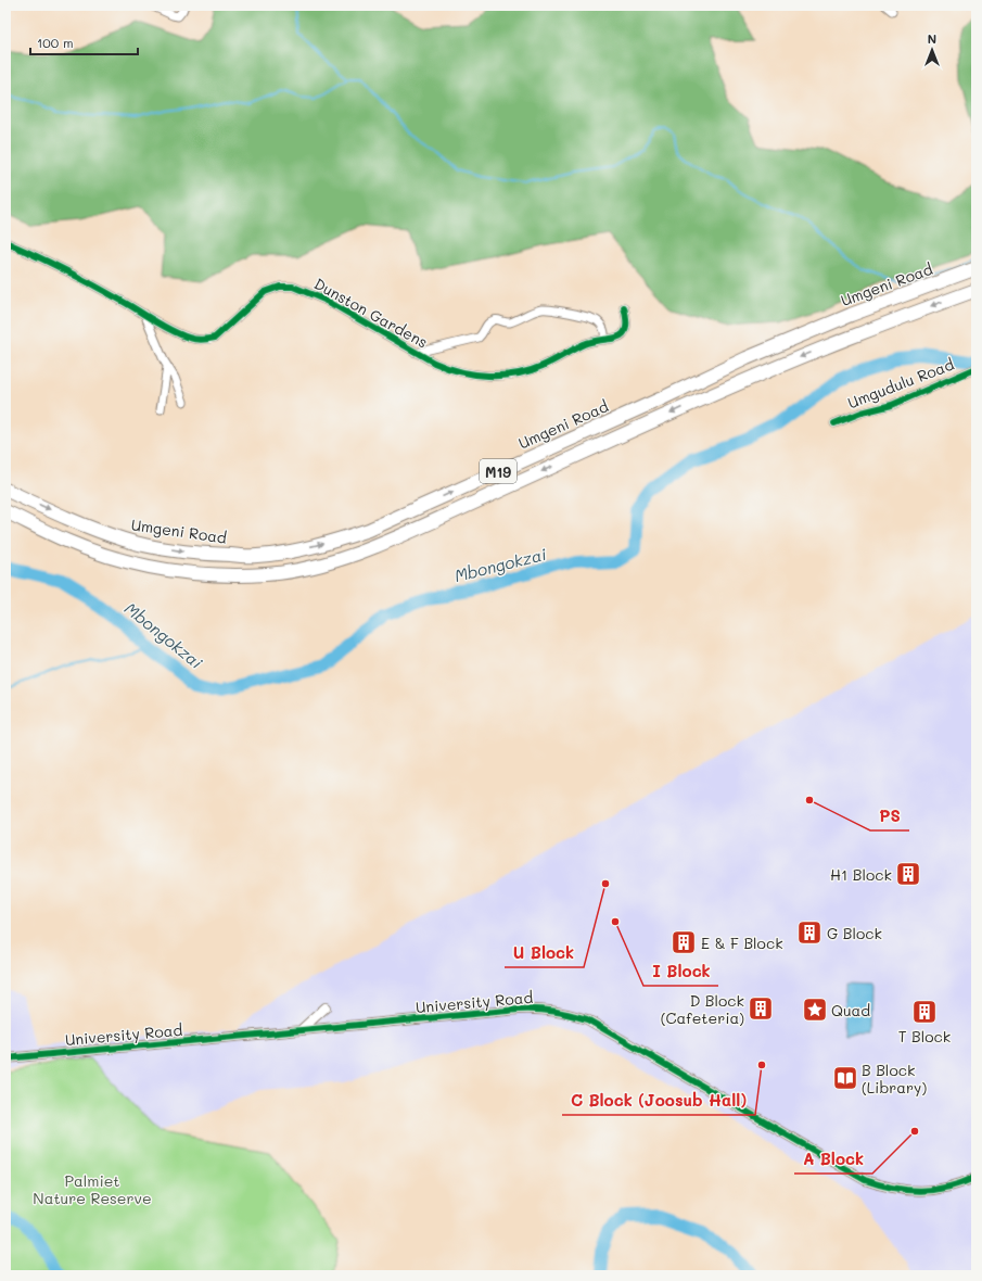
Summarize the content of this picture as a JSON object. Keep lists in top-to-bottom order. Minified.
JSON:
{"streets":{"highway":["Umgeni Road","M19"],"street":["Dunston Gardens","Umgudulu Road","University Road"]},"water":["Mbongokzai"],"parks":["Palmiet Nature Reserve"],"places":{"other":["PS","U Block","I Block","C Block (Joosub Hall)","A Block"],"building":["H1 Block","G Block","E & F Block","D Block (Cafeteria)","T Block"],"place":["Quad"],"library":["B Block (Library)"]},"scale_bar":"100 m","north":"top"}
